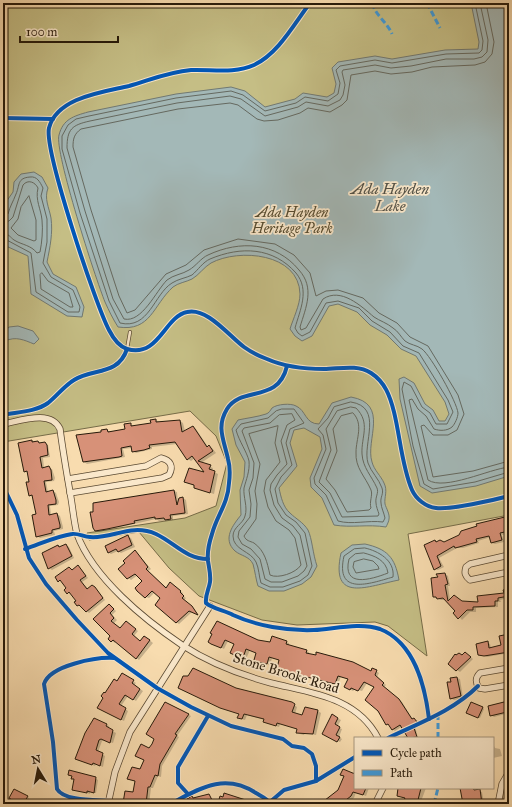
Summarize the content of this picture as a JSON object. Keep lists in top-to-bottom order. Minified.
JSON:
{"streets":{"street":["Stone Brooke Road"]},"water":["Ada Hayden Lake"],"parks":["Ada Hayden Heritage Park"],"legend":["Cycle path","Path"],"scale_bar":"100 m","north":"top"}
